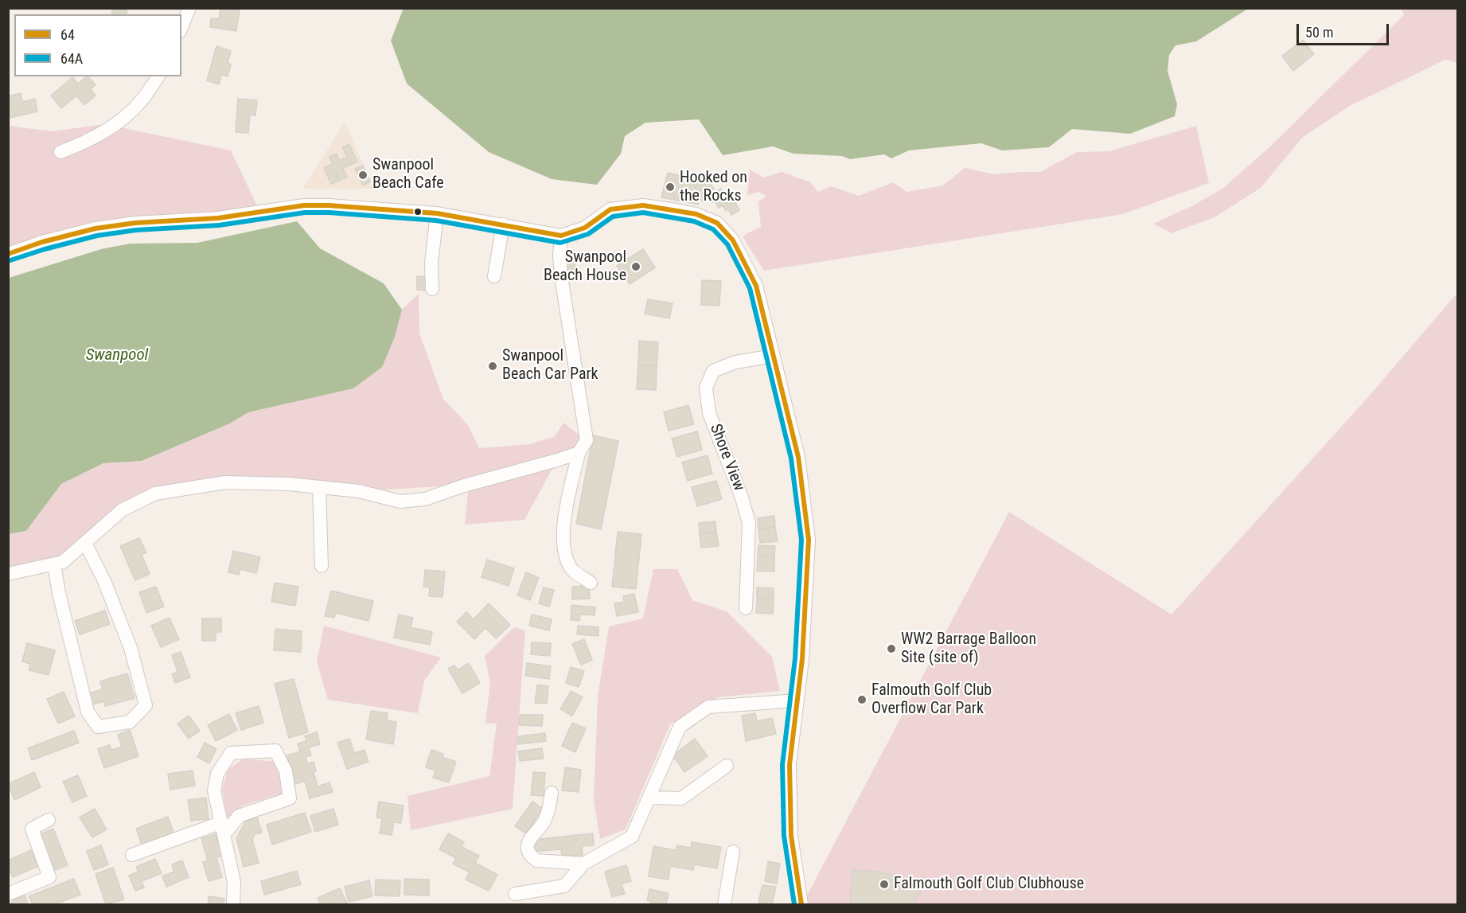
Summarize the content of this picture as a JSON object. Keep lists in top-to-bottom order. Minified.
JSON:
{"streets":{"street":["Shore View"]},"water":["Swanpool"],"places":["Swanpool Beach Cafe","Hooked on the Rocks","Swanpool Beach House","Swanpool Beach Car Park","WW2 Barrage Balloon Site (site of)","Falmouth Golf Club Overflow Car Park","Falmouth Golf Club Clubhouse"],"lines":["transit line 64","transit line 64A"],"legend":["64","64A"],"scale_bar":"50 m"}
